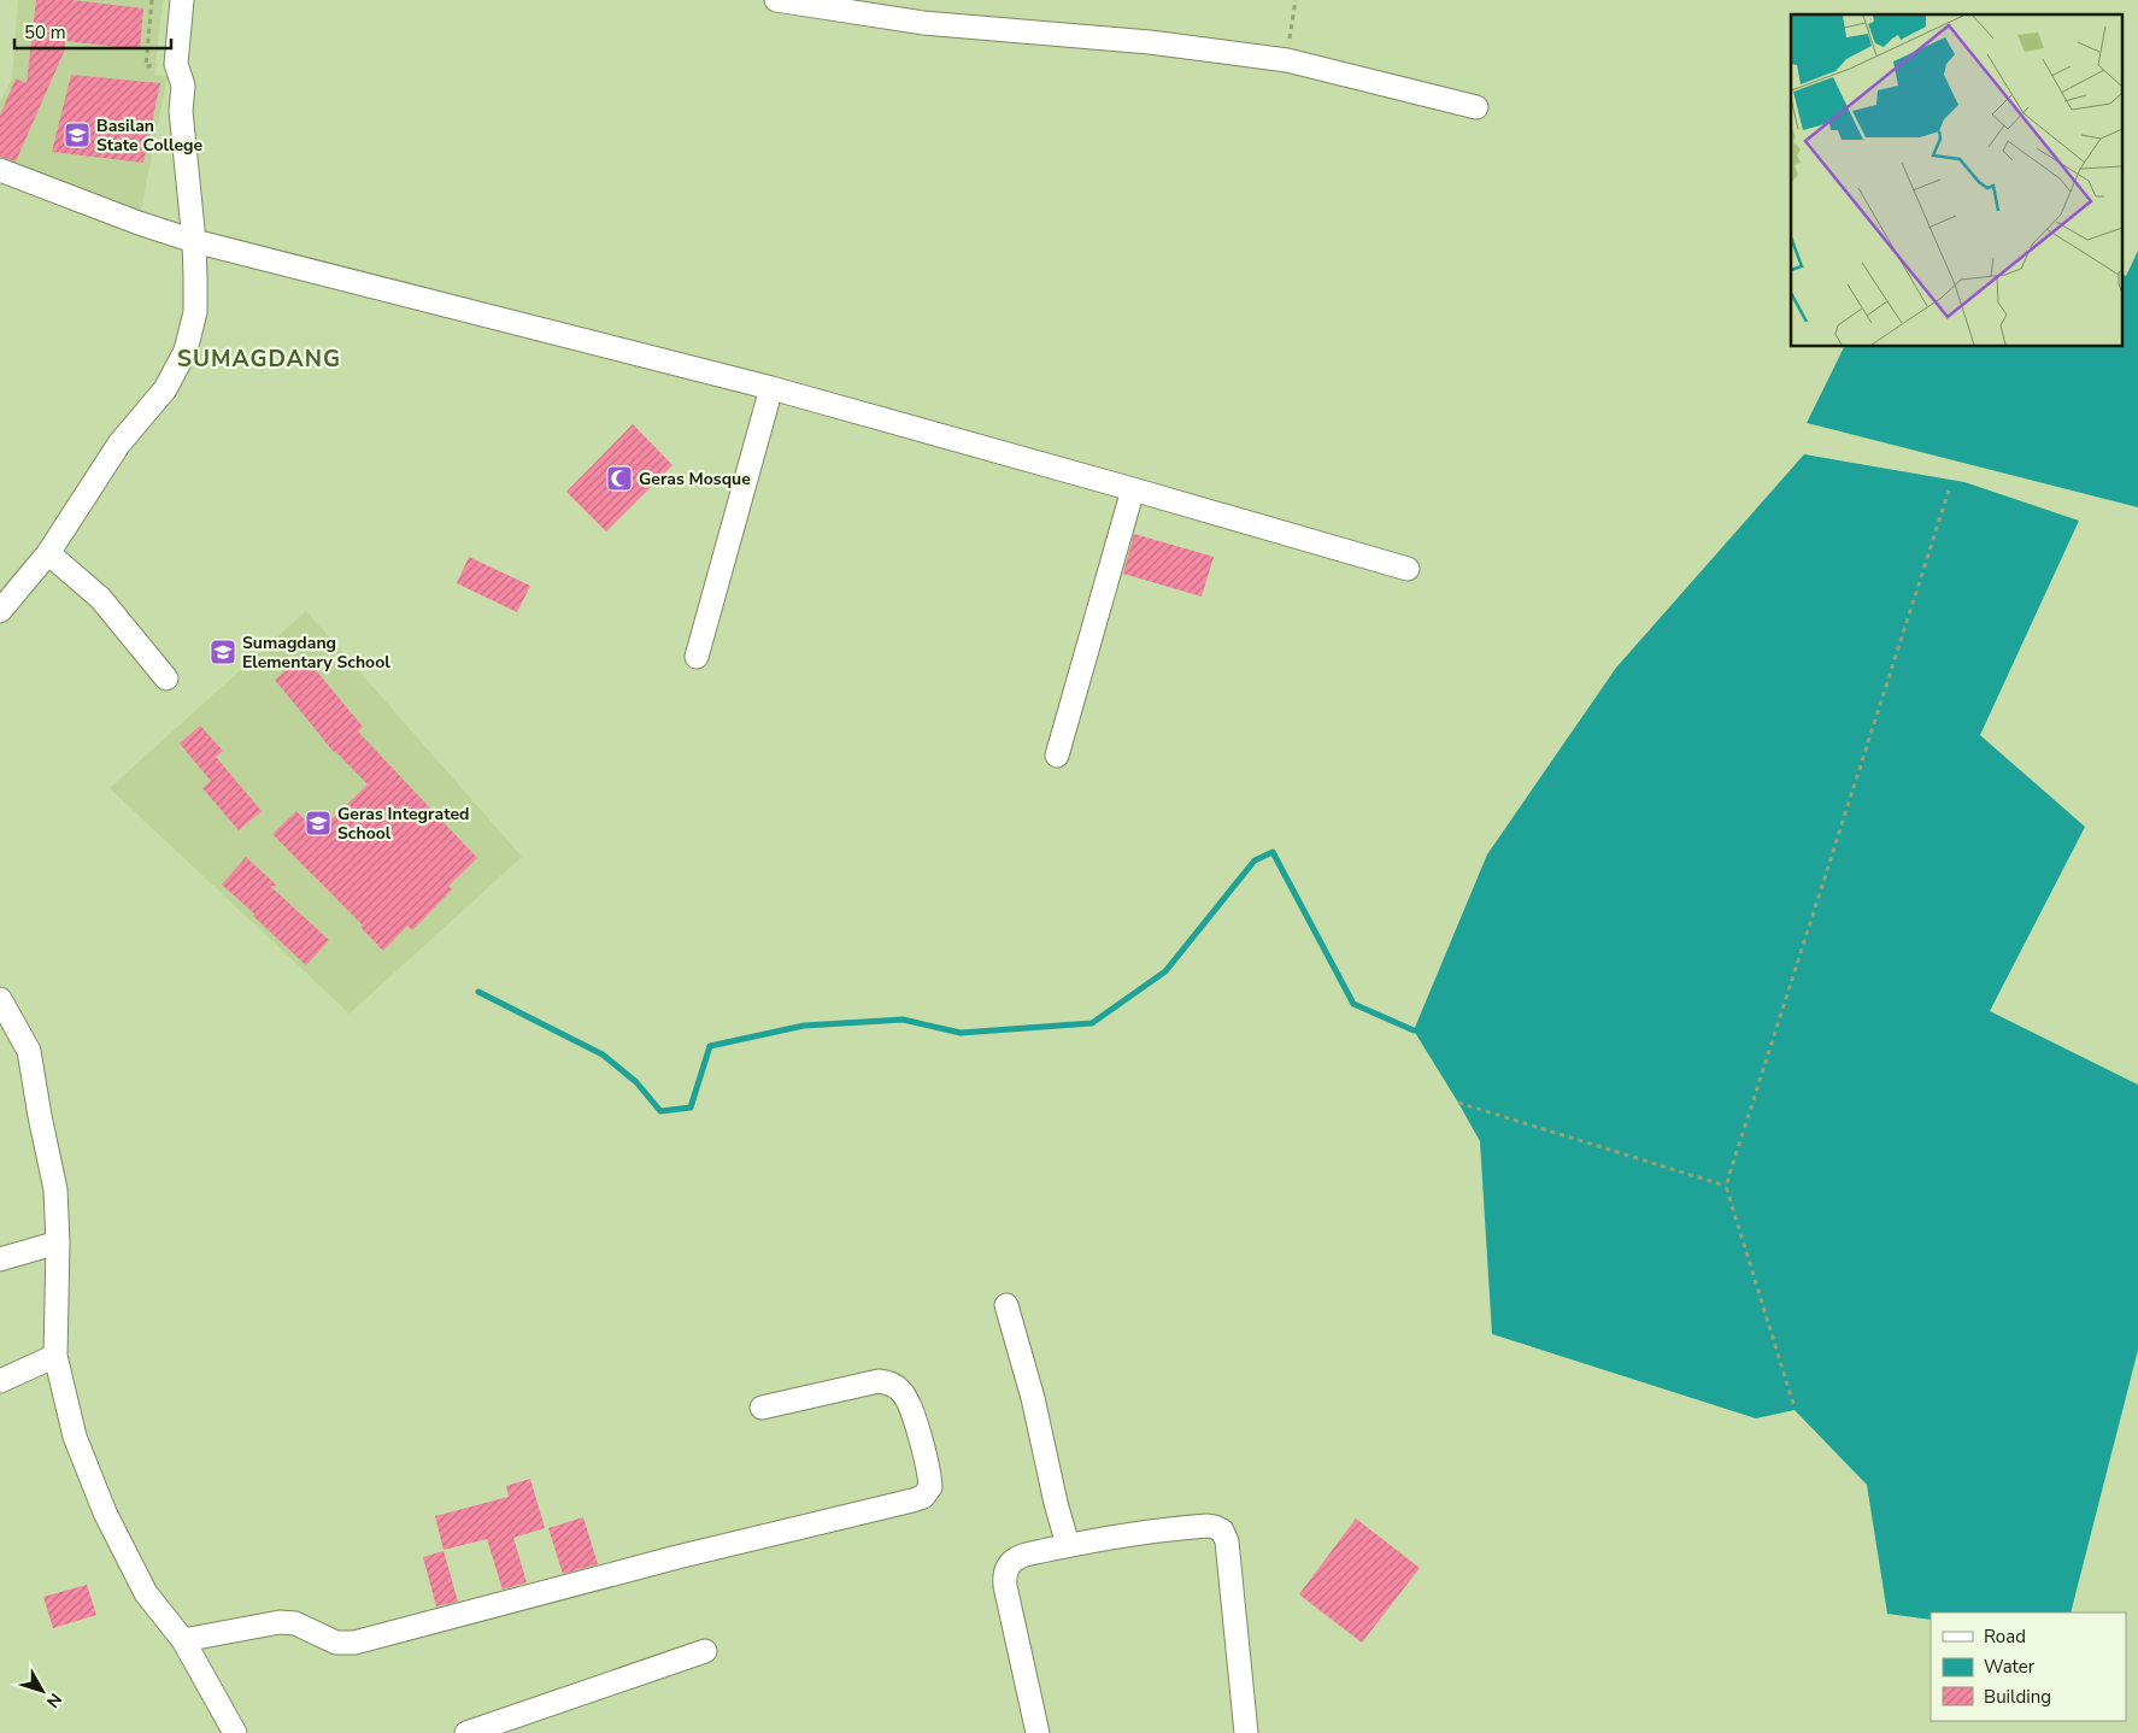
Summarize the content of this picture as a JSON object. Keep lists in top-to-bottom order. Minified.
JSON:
{"districts":["SUMAGDANG"],"places":{"school or university":["Basilan State College","Sumagdang Elementary School","Geras Integrated School"],"mosque":["Geras Mosque"]},"legend":["Road","Water","Building"],"scale_bar":"50 m","north":"bottom right"}
